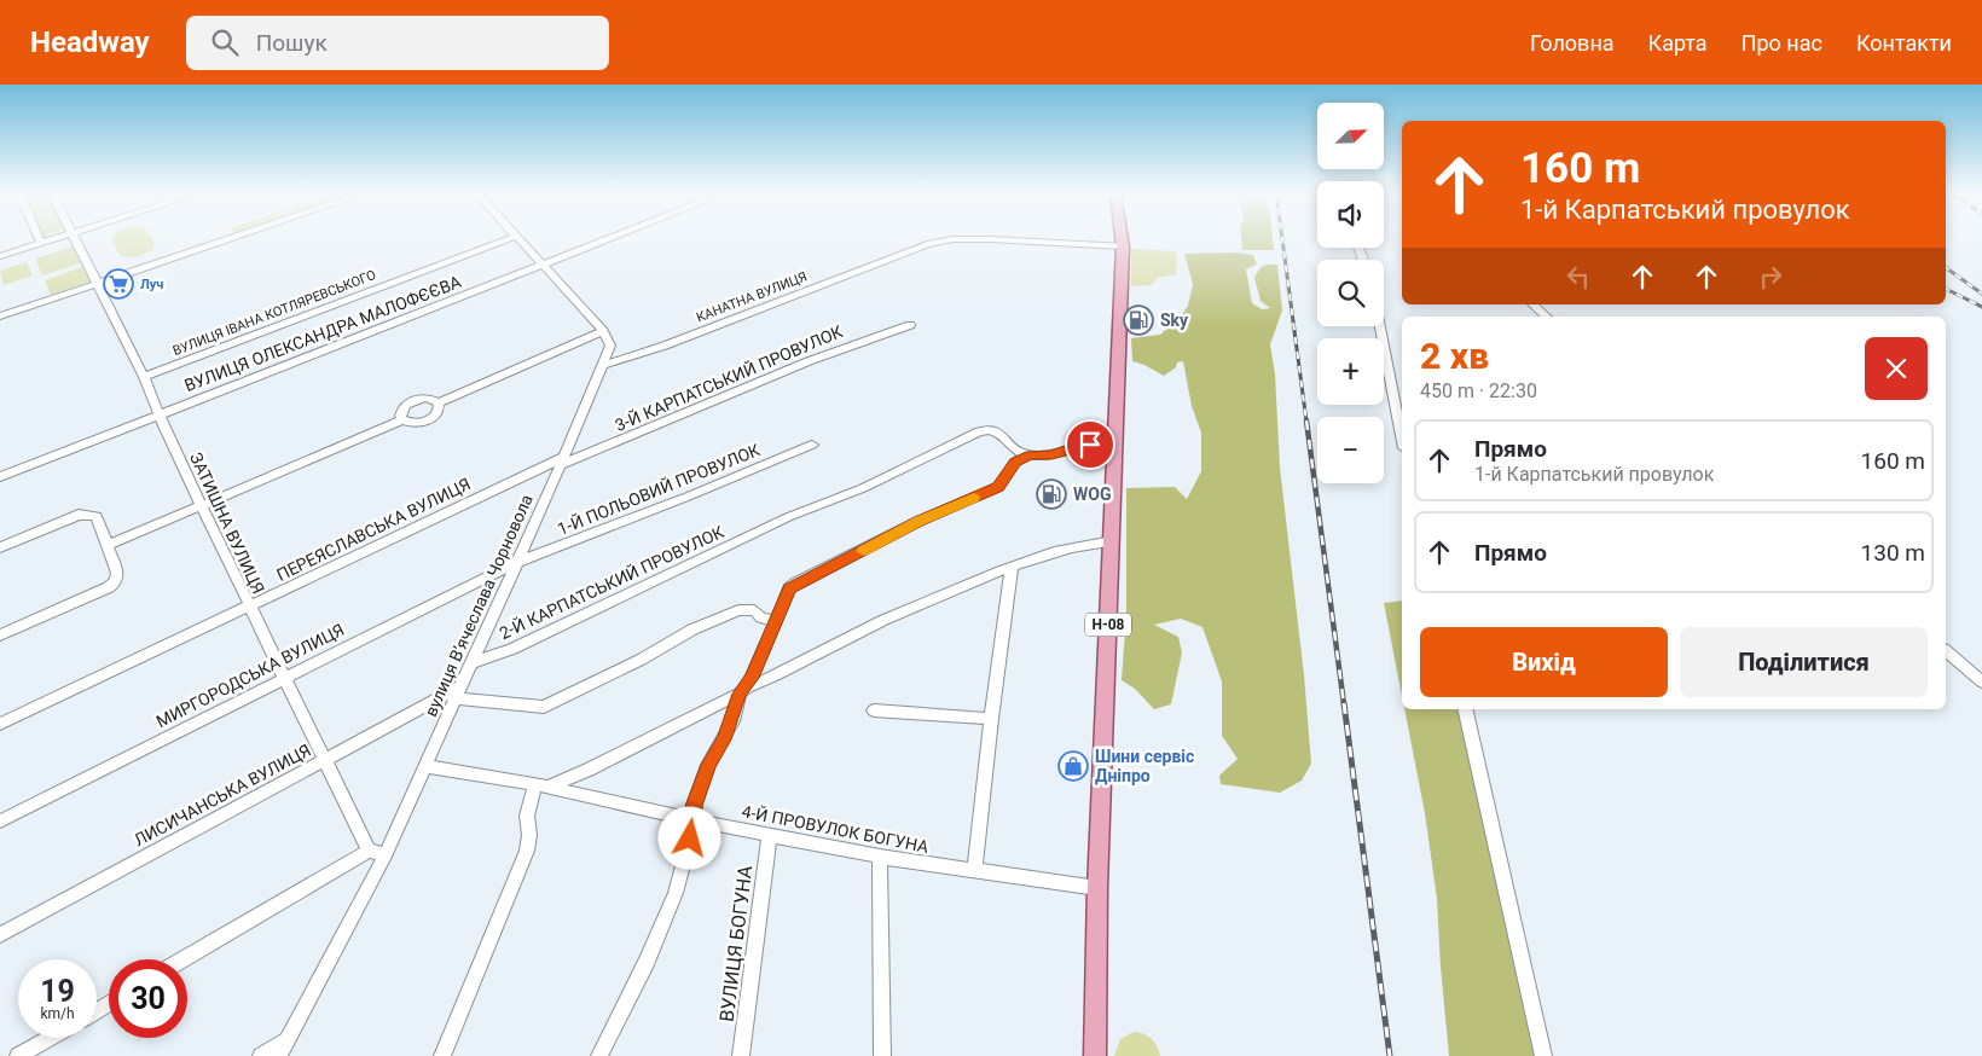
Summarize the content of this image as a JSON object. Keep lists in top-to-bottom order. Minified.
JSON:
{"streets":{"main road":["Н-08"],"street":["КАНАТНА ВУЛИЦЯ","ВУЛИЦЯ ІВАНА КОТЛЯРЕВСЬКОГО","ВУЛИЦЯ ОЛЕКСАНДРА МАЛОФЄЄВА","3-Й КАРПАТСЬКИЙ ПРОВУЛОК","1-Й ПОЛЬОВИЙ ПРОВУЛОК","ЗАТИШНА ВУЛИЦЯ","ПЕРЕЯСЛАВСЬКА ВУЛИЦЯ","2-Й КАРПАТСЬКИЙ ПРОВУЛОК","вулиця Вʼячеслава Чорновола","МИРГОРОДСЬКА ВУЛИЦЯ","ЛИСИЧАНСЬКА ВУЛИЦЯ","4-Й ПРОВУЛОК БОГУНА","ВУЛИЦЯ БОГУНА"]},"crossings":[["КАНАТНА ВУЛИЦЯ","вулиця Вʼячеслава Чорновола"],["КАНАТНА ВУЛИЦЯ","Н-08"],["ВУЛИЦЯ ІВАНА КОТЛЯРЕВСЬКОГО","ЗАТИШНА ВУЛИЦЯ"],["ВУЛИЦЯ ОЛЕКСАНДРА МАЛОФЄЄВА","ЗАТИШНА ВУЛИЦЯ"],["3-Й КАРПАТСЬКИЙ ПРОВУЛОК","ПЕРЕЯСЛАВСЬКА ВУЛИЦЯ"],["3-Й КАРПАТСЬКИЙ ПРОВУЛОК","вулиця Вʼячеслава Чорновола"],["1-Й ПОЛЬОВИЙ ПРОВУЛОК","вулиця Вʼячеслава Чорновола"],["1-Й ПОЛЬОВИЙ ПРОВУЛОК","МИРГОРОДСЬКА ВУЛИЦЯ"],["ЗАТИШНА ВУЛИЦЯ","ПЕРЕЯСЛАВСЬКА ВУЛИЦЯ"],["ЗАТИШНА ВУЛИЦЯ","МИРГОРОДСЬКА ВУЛИЦЯ"],["ЗАТИШНА ВУЛИЦЯ","ЛИСИЧАНСЬКА ВУЛИЦЯ"],["ПЕРЕЯСЛАВСЬКА ВУЛИЦЯ","вулиця Вʼячеслава Чорновола"],["2-Й КАРПАТСЬКИЙ ПРОВУЛОК","вулиця Вʼячеслава Чорновола"],["вулиця Вʼячеслава Чорновола","МИРГОРОДСЬКА ВУЛИЦЯ"],["вулиця Вʼячеслава Чорновола","ЛИСИЧАНСЬКА ВУЛИЦЯ"],["вулиця Вʼячеслава Чорновола","4-Й ПРОВУЛОК БОГУНА"],["Н-08","4-Й ПРОВУЛОК БОГУНА"],["4-Й ПРОВУЛОК БОГУНА","ВУЛИЦЯ БОГУНА"]],"places":{"supermarket":["Луч"],"fuel station":["Sky","WOG"],"shop":["Шини сервіс Дніпро"]},"north":"top right","page":{"header":"Headway","search":"Пошук","nav":["Головна","Карта","Про нас","Контакти"],"map_buttons":["+","−"],"turn":["160 m","1-й Карпатський провулок"],"heading":["2 хв","450 m · 22:30"],"list":[{"name":"Прямо","note":"1-й Карпатський провулок","value":"160 m"},{"name":"Прямо","value":"130 m"}],"buttons":["Вихід","Поділитися"],"speed":"19 km/h","limit":"30"}}
